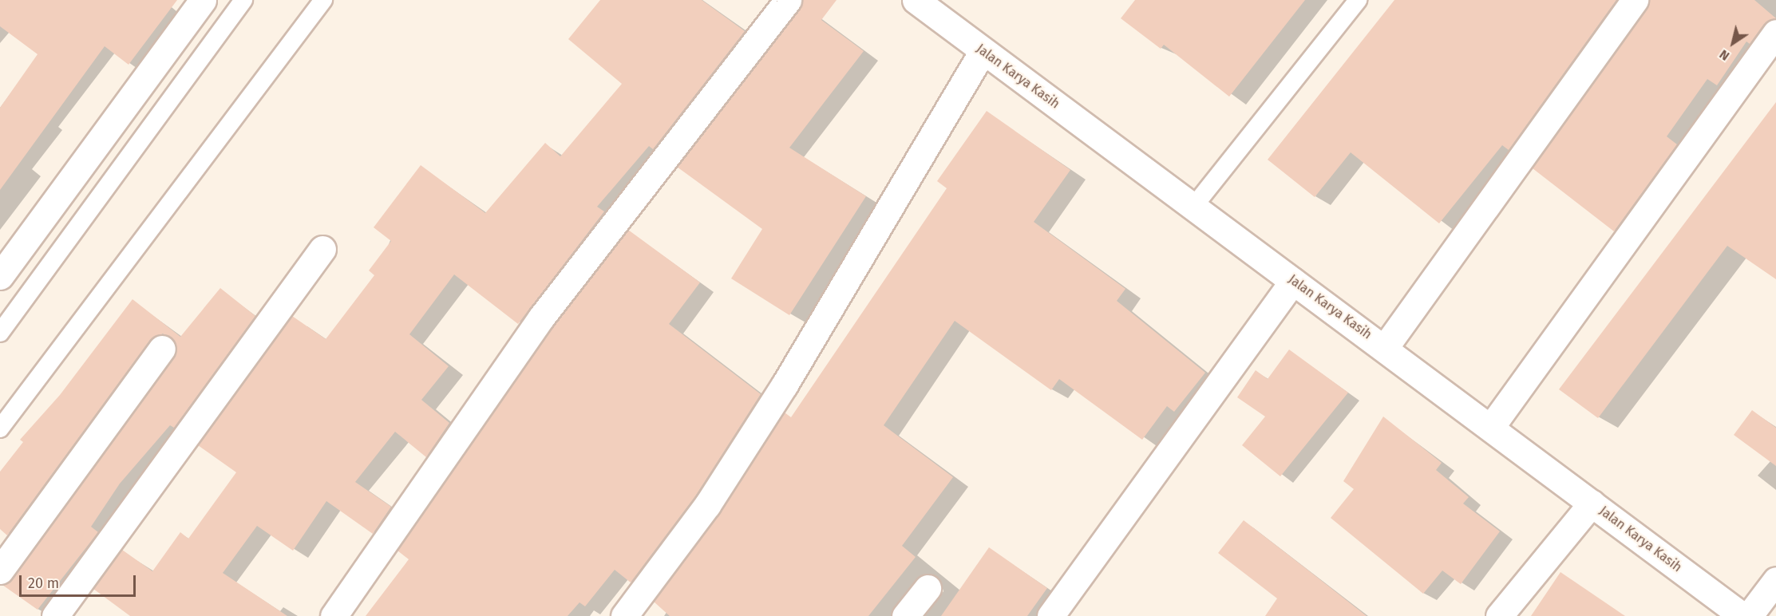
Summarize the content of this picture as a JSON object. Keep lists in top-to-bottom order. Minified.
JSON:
{"streets":{"street":["Jalan Karya Kasih"]},"scale_bar":"20 m","north":"bottom left"}
